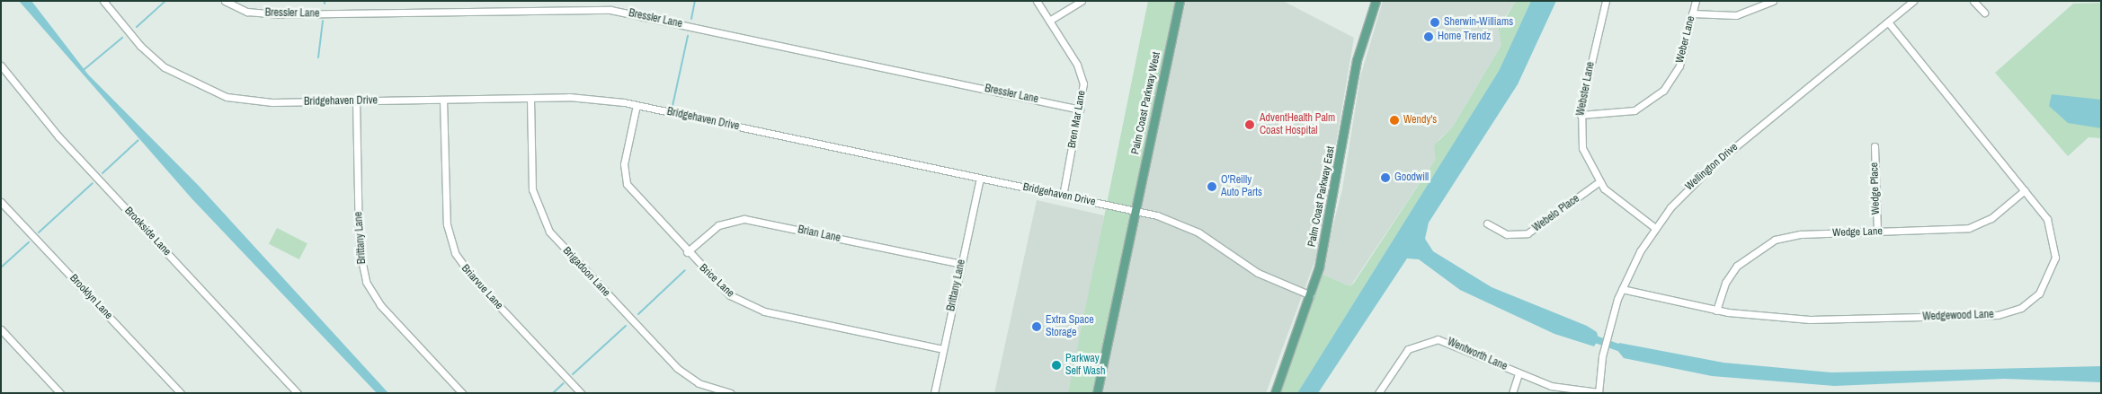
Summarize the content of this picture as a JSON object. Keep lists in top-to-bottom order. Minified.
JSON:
{"streets":{"main road":["Palm Coast Parkway West","Palm Coast Parkway East"],"street":["Bressler Lane","Weber Lane","Webster Lane","Bridgehaven Drive","Bren Mar Lane","Wellington Drive","Wedge Place","Webelo Place","Brookside Lane","Wedge Lane","Brian Lane","Brittany Lane","Brigadoon Lane","Brice Lane","Briarvue Lane","Brooklyn Lane","Wedgewood Lane","Wentworth Lane"]},"crossings":[["Bressler Lane","Bren Mar Lane"],["Weber Lane","Webster Lane"],["Webster Lane","Wellington Drive"],["Webster Lane","Webelo Place"],["Bridgehaven Drive","Palm Coast Parkway West"],["Bridgehaven Drive","Bren Mar Lane"],["Bridgehaven Drive","Palm Coast Parkway East"],["Bridgehaven Drive","Brittany Lane"],["Bridgehaven Drive","Brigadoon Lane"],["Bridgehaven Drive","Brice Lane"],["Bridgehaven Drive","Briarvue Lane"],["Wellington Drive","Wedgewood Lane"],["Wellington Drive","Wentworth Lane"],["Wedge Place","Wedge Lane"],["Wedge Lane","Wedgewood Lane"],["Brian Lane","Brittany Lane"],["Brian Lane","Brice Lane"],["Brittany Lane","Brice Lane"]],"places":["Sherwin-Williams","Home Trendz","Wendy's","AdventHealth Palm Coast Hospital","Goodwill","O'Reilly Auto Parts","Extra Space Storage","Parkway Self Wash"]}
